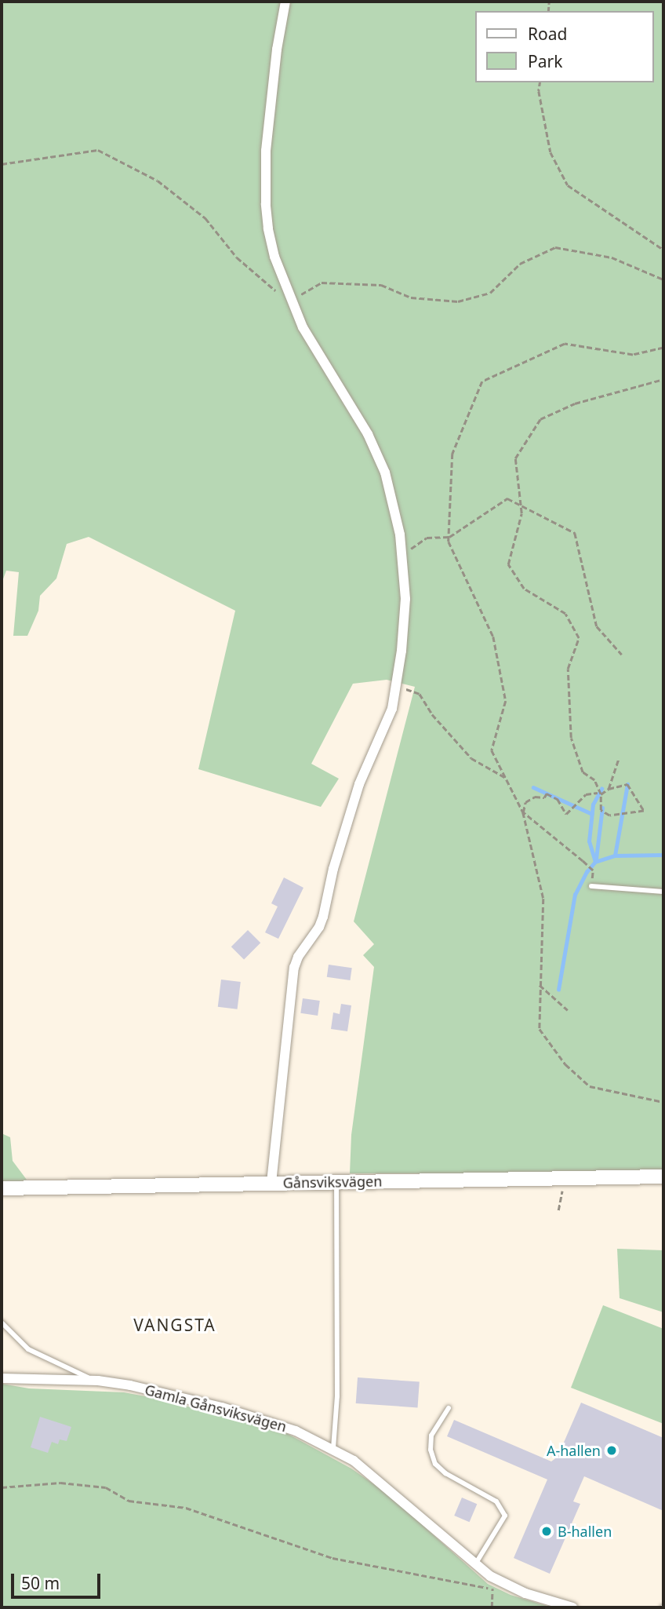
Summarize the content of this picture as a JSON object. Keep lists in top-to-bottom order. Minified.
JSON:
{"streets":{"main road":["Gånsviksvägen"],"street":["Gamla Gånsviksvägen"]},"districts":["VANGSTA"],"places":["A-hallen","B-hallen"],"legend":["Road","Park"],"scale_bar":"50 m"}
